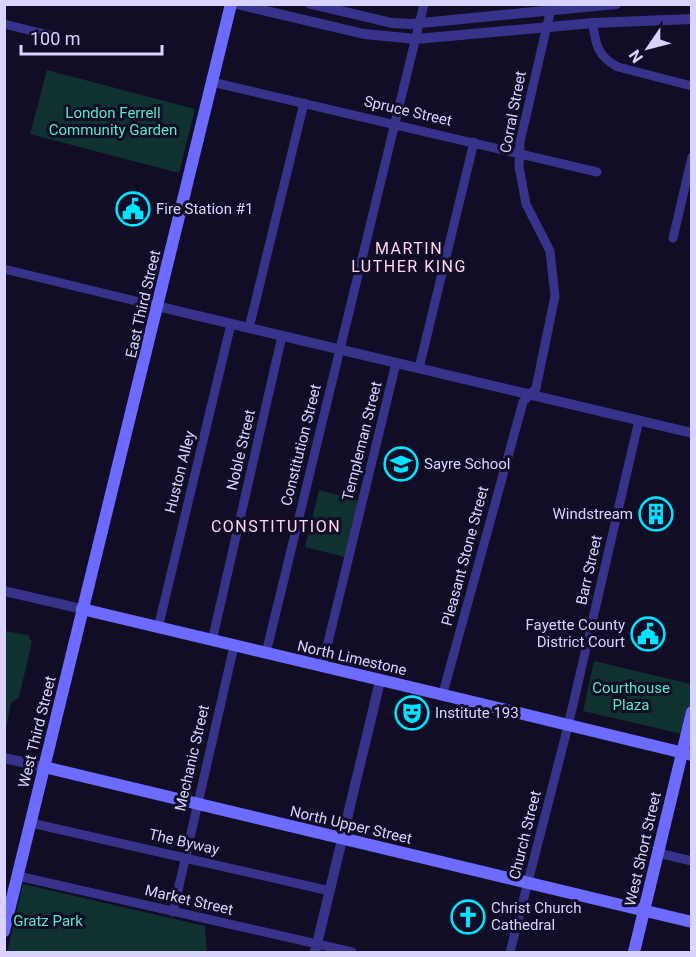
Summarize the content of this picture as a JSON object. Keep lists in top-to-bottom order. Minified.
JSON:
{"streets":{"main road":["East Third Street","North Limestone","West Third Street","North Upper Street","West Short Street"],"street":["Spruce Street","Corral Street","Templeman Street","Constitution Street","Noble Street","Huston Alley","Pleasant Stone Street","Barr Street","Mechanic Street","Church Street","The Byway","Market Street"]},"crossings":[["Spruce Street","Corral Street"],["Spruce Street","East Third Street"],["Spruce Street","Constitution Street"],["Corral Street","Pleasant Stone Street"],["East Third Street","North Limestone"],["East Third Street","West Third Street"],["Templeman Street","North Limestone"],["Constitution Street","North Limestone"],["Noble Street","North Limestone"],["Huston Alley","North Limestone"],["Pleasant Stone Street","North Limestone"],["Barr Street","North Limestone"],["Barr Street","Church Street"],["North Limestone","West Third Street"],["North Limestone","Mechanic Street"],["North Limestone","Church Street"],["North Limestone","West Short Street"],["West Third Street","North Upper Street"],["West Third Street","The Byway"],["West Third Street","Market Street"],["Mechanic Street","North Upper Street"],["Mechanic Street","The Byway"],["Mechanic Street","Market Street"],["North Upper Street","Church Street"],["North Upper Street","West Short Street"]],"districts":["MARTIN LUTHER KING","CONSTITUTION"],"parks":["London Ferrell Community Garden","Courthouse Plaza","Gratz Park"],"places":{"public building":["Fire Station #1","Fayette County District Court"],"school or university":["Sayre School"],"building":["Windstream"],"theatre":["Institute 193"],"church":["Christ Church Cathedral"]},"scale_bar":"100 m","north":"bottom left"}
